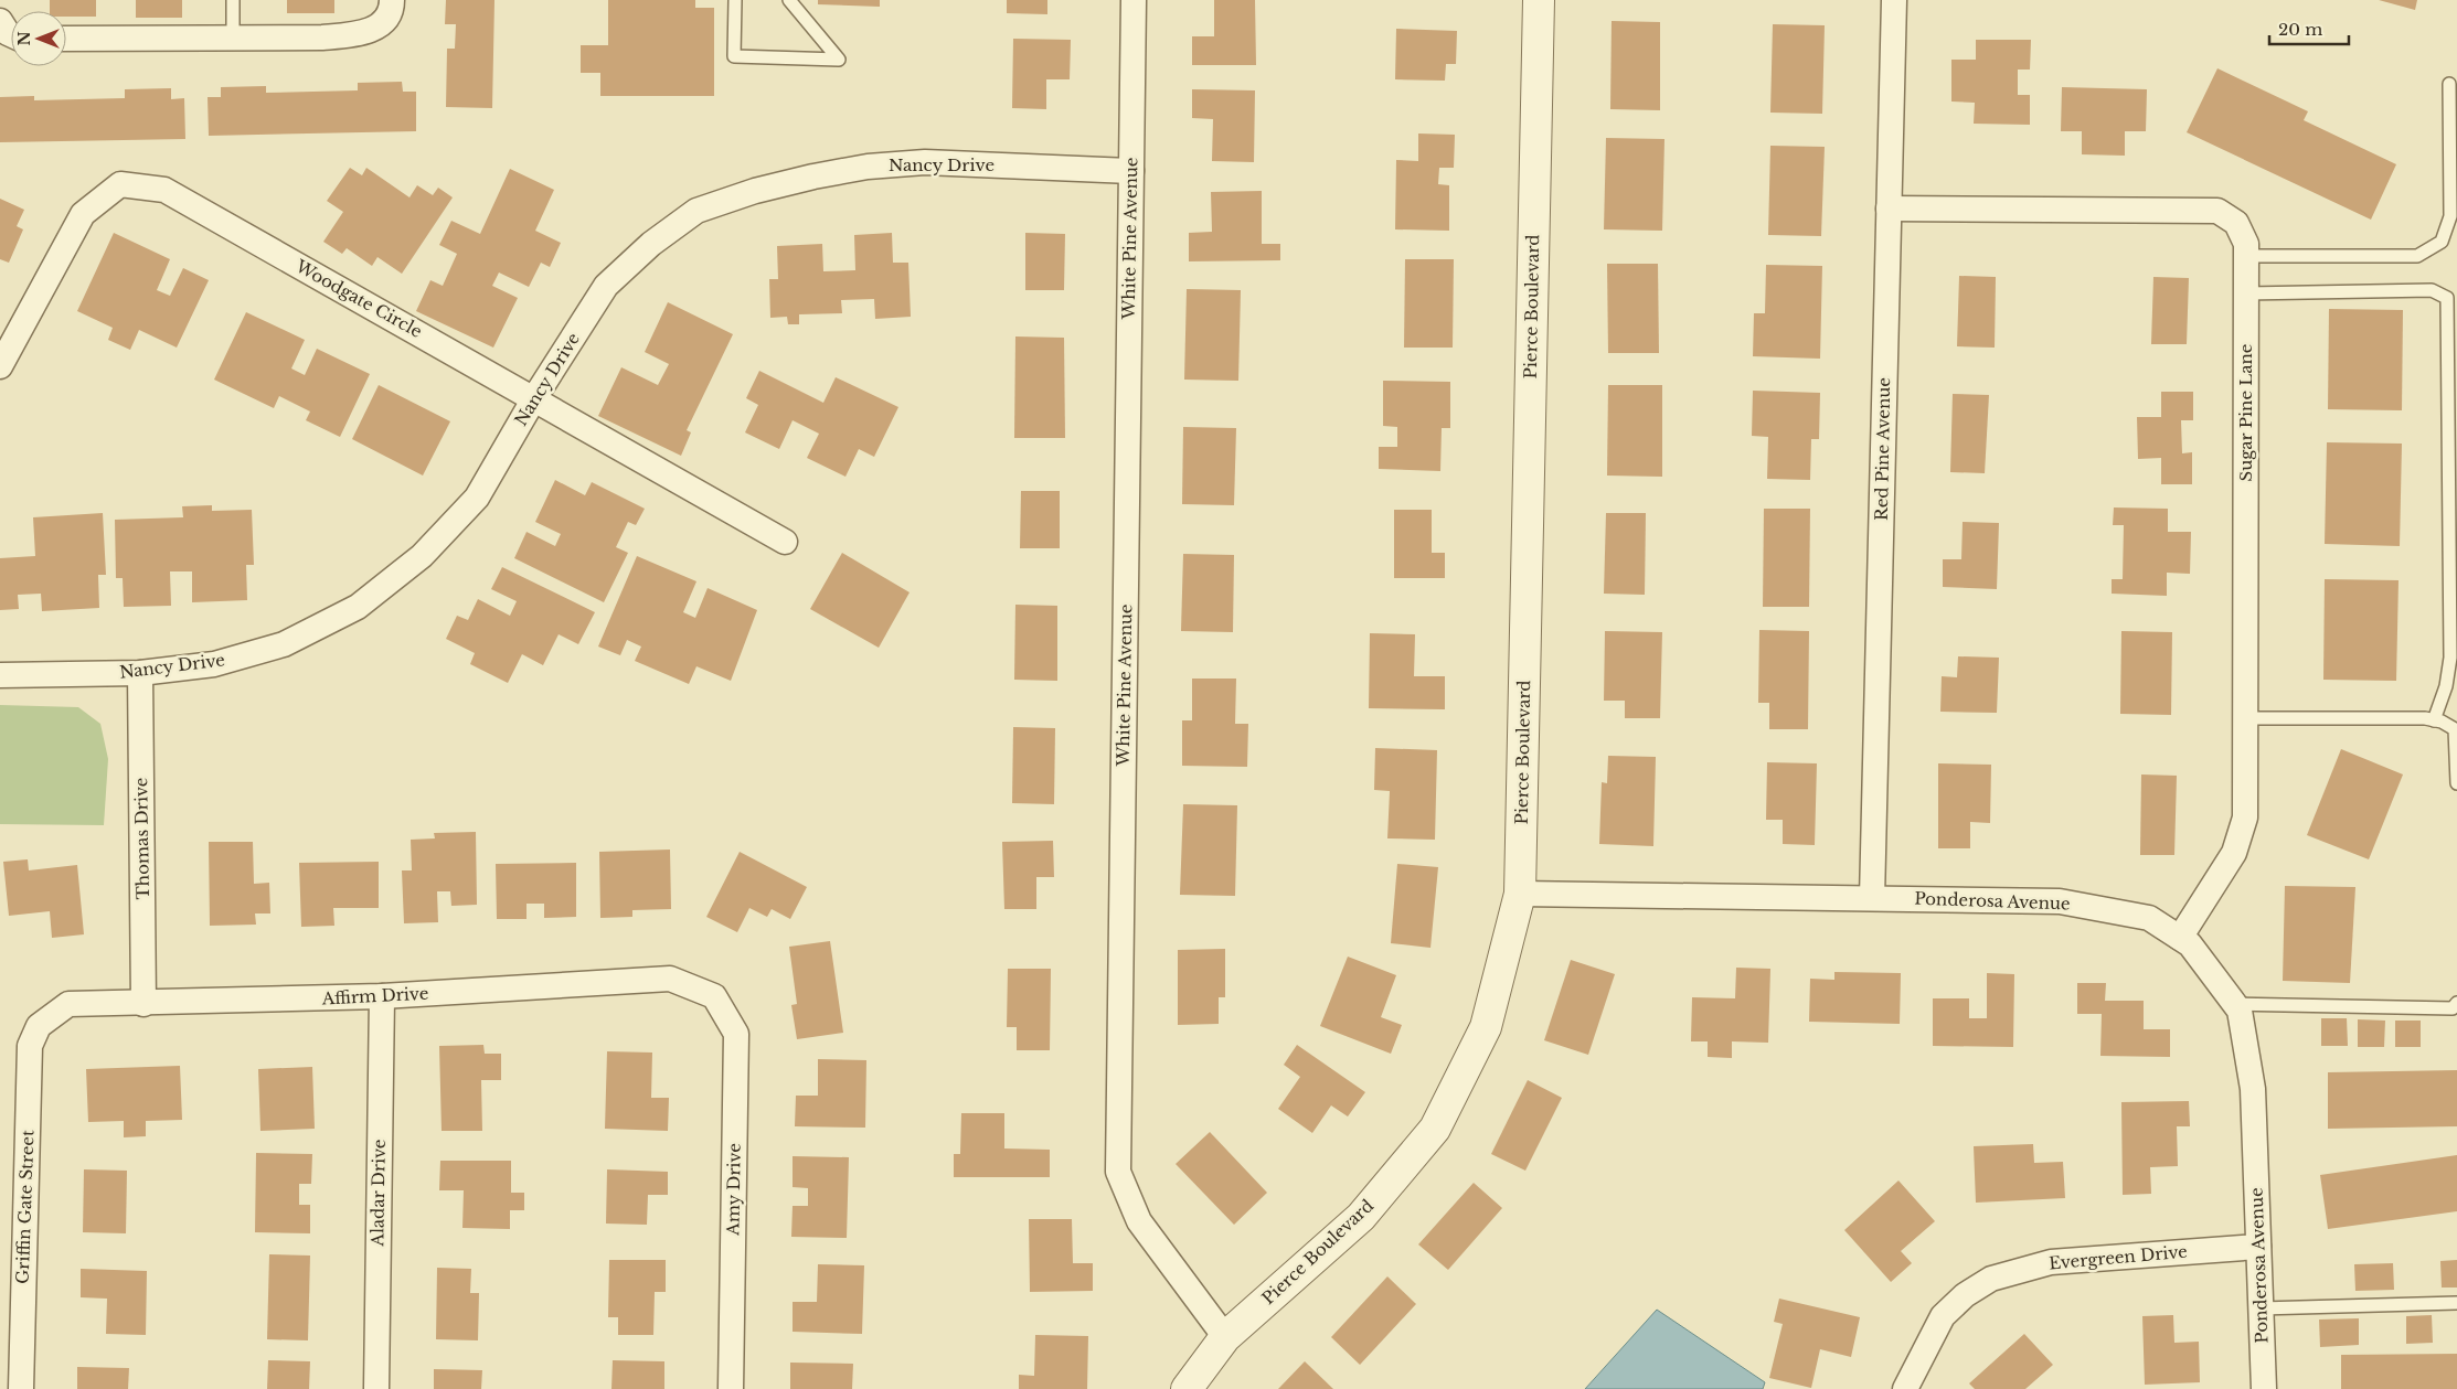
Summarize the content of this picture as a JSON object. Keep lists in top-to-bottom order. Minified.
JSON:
{"streets":{"street":["Nancy Drive","White Pine Avenue","Woodgate Circle","Pierce Boulevard","Sugar Pine Lane","Red Pine Avenue","Thomas Drive","Ponderosa Avenue","Affirm Drive","Amy Drive","Aladar Drive","Griffin Gate Street","Evergreen Drive"]},"crossings":[["Nancy Drive","White Pine Avenue"],["Nancy Drive","Woodgate Circle"],["Nancy Drive","Thomas Drive"],["White Pine Avenue","Pierce Boulevard"],["Pierce Boulevard","Ponderosa Avenue"],["Sugar Pine Lane","Red Pine Avenue"],["Sugar Pine Lane","Ponderosa Avenue"],["Red Pine Avenue","Ponderosa Avenue"],["Thomas Drive","Affirm Drive"],["Ponderosa Avenue","Evergreen Drive"],["Affirm Drive","Amy Drive"],["Affirm Drive","Aladar Drive"],["Affirm Drive","Griffin Gate Street"]],"scale_bar":"20 m","north":"left"}
